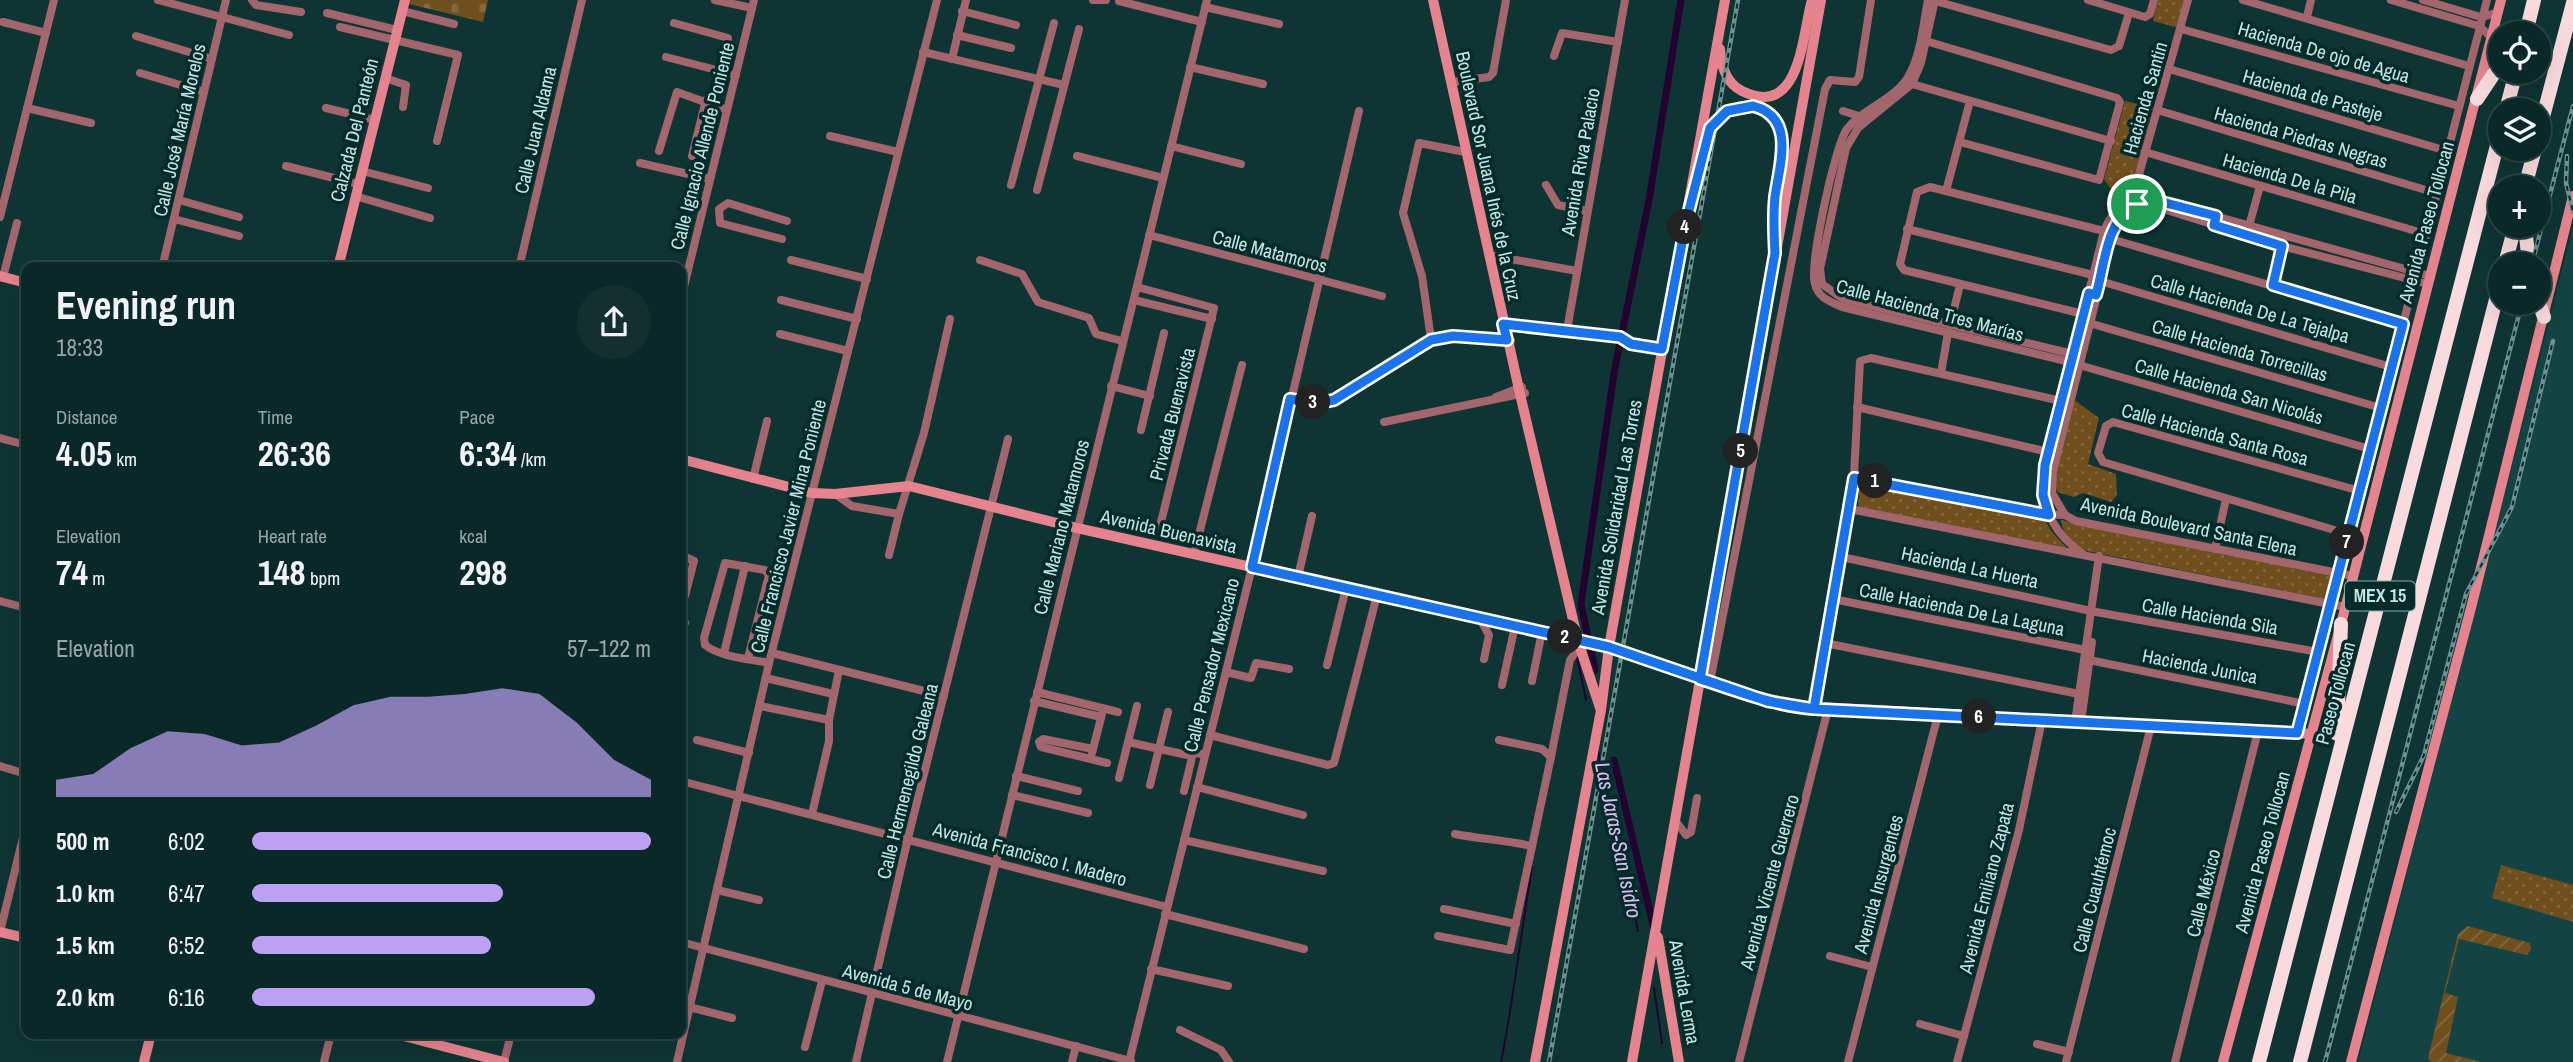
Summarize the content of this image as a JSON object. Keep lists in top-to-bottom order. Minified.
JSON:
{"streets":{"highway":["MEX 15","Paseo Tollocan"],"main road":["Calzada Del Panteón","Boulevard Sor Juana Inés de la Cruz","Avenida Paseo Tollocan","Avenida Solidaridad Las Torres","Avenida Buenavista","Avenida Lerma"],"street":["Hacienda De ojo de Agua","Hacienda de Pasteje","Hacienda Santin","Calle José María Morelos","Calle Juan Aldama","Hacienda Piedras Negras","Calle Ignacio Allende Poniente","Avenida Riva Palacio","Hacienda De la Pila","Calle Matamoros","Calle Hacienda De La Tejalpa","Calle Hacienda Tres Marías","Calle Hacienda Torrecillas","Calle Hacienda San Nicolás","Privada Buenavista","Calle Hacienda Santa Rosa","Calle Francisco Javier Mina Poniente","Avenida Boulevard Santa Elena","Calle Mariano Matamoros","Hacienda La Huerta","Calle Hacienda De La Laguna","Calle Hacienda Sila","Calle Pensador Mexicano","Hacienda Junica","Calle Hermenegildo Galeana","Avenida Francisco I. Madero","Avenida Vicente Guerrero","Avenida Insurgentes","Avenida Emiliano Zapata","Calle Cuauhtémoc","Calle México","Avenida 5 de Mayo"]},"crossings":[["Hacienda De ojo de Agua","Hacienda Santin"],["Hacienda de Pasteje","Hacienda Santin"],["Hacienda Santin","Hacienda Piedras Negras"],["Hacienda Santin","Hacienda De la Pila"],["Boulevard Sor Juana Inés de la Cruz","Avenida Solidaridad Las Torres"],["Boulevard Sor Juana Inés de la Cruz","Avenida Buenavista"],["Avenida Paseo Tollocan","Avenida Boulevard Santa Elena"],["Avenida Paseo Tollocan","Avenida Buenavista"],["Calle Matamoros","Calle Mariano Matamoros"],["Calle Matamoros","Calle Pensador Mexicano"],["Calle Hacienda Tres Marías","Calle Hacienda San Nicolás"],["Avenida Solidaridad Las Torres","Avenida Buenavista"],["Calle Francisco Javier Mina Poniente","Avenida Buenavista"],["Calle Francisco Javier Mina Poniente","Avenida Francisco I. Madero"],["Calle Francisco Javier Mina Poniente","Avenida 5 de Mayo"],["Calle Mariano Matamoros","Avenida Buenavista"],["Calle Mariano Matamoros","Avenida Francisco I. Madero"],["Calle Mariano Matamoros","Avenida 5 de Mayo"],["Avenida Buenavista","Calle Pensador Mexicano"],["Avenida Buenavista","Calle Hermenegildo Galeana"],["Avenida Buenavista","Avenida Vicente Guerrero"],["Avenida Buenavista","Avenida Insurgentes"],["Avenida Buenavista","Avenida Emiliano Zapata"],["Avenida Buenavista","Calle Cuauhtémoc"],["Avenida Buenavista","Calle México"],["Hacienda La Huerta","Calle Hacienda Sila"],["Calle Pensador Mexicano","Avenida Francisco I. Madero"],["Calle Pensador Mexicano","Avenida 5 de Mayo"],["Calle Hermenegildo Galeana","Avenida Francisco I. Madero"],["Calle Hermenegildo Galeana","Avenida 5 de Mayo"]],"water":["Las Jaras-San Isidro"],"page":{"map_buttons":["+","−"],"pins":["4","3","5","1","7","2","6"],"heading":["Evening run","18:33"],"stats":[["Distance","4.05 km"],["Time","26:36"],["Pace","6:34 /km"],["Elevation","74 m"],["Heart rate","148 bpm"],["kcal","298"]],"chart":["Elevation","57–122 m"],"list":[{"name":"500 m","note":"6:02"},{"name":"1.0 km","note":"6:47"},{"name":"1.5 km","note":"6:52"},{"name":"2.0 km","note":"6:16"}]}}
